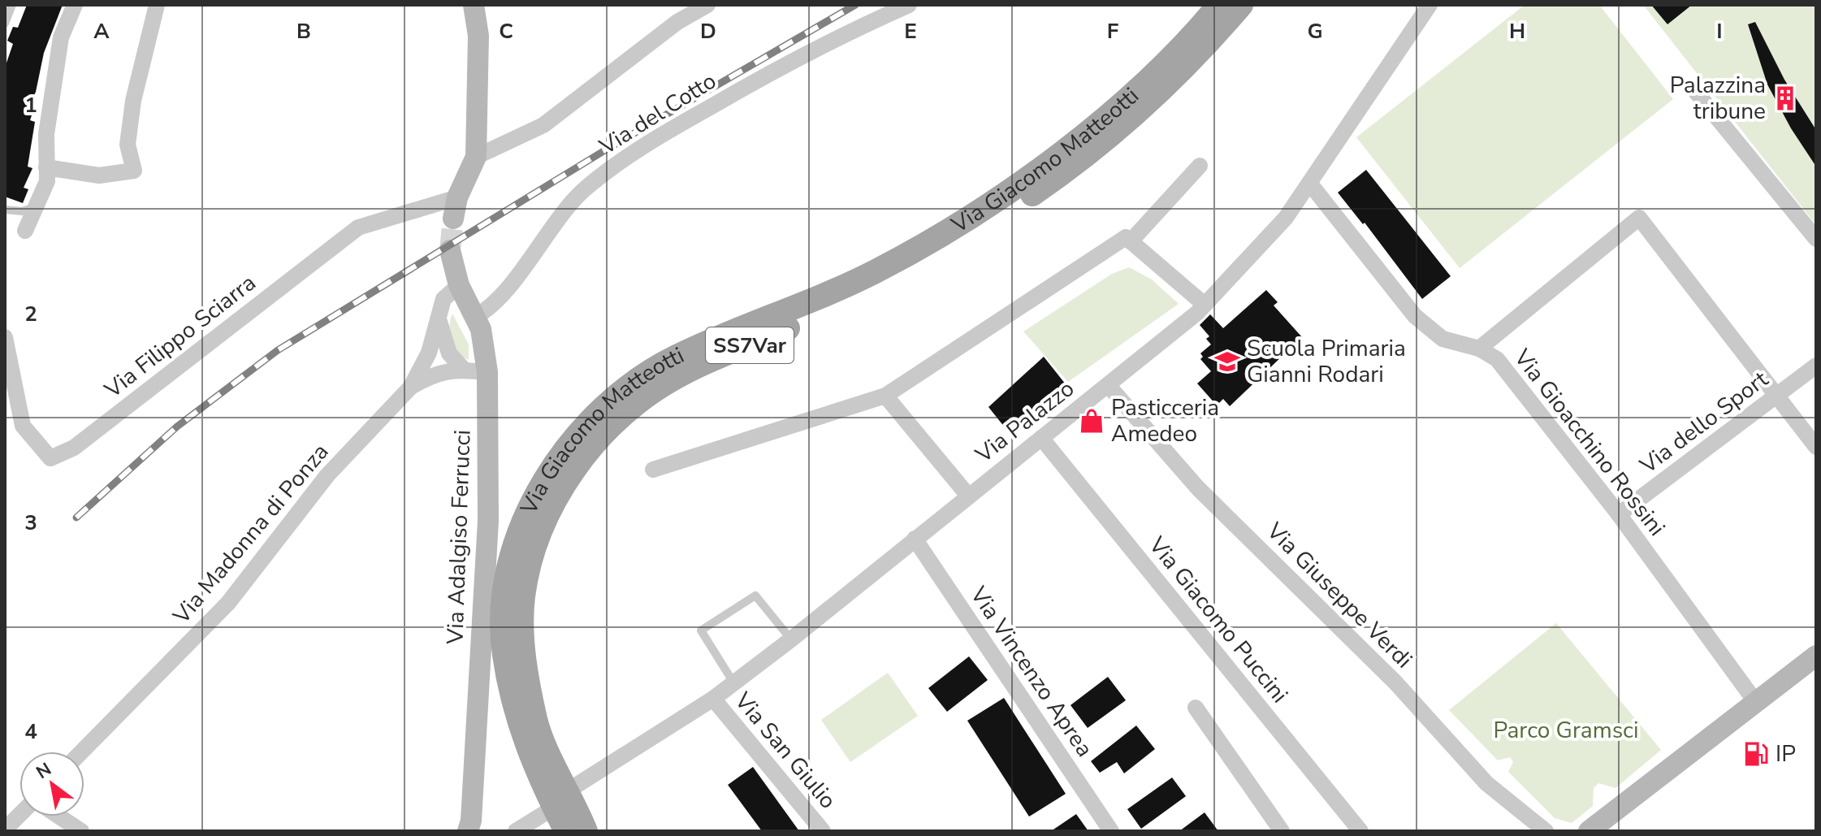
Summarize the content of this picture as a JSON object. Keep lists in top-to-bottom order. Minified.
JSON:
{"streets":{"main road":["Via Giacomo Matteotti","SS7Var"],"street":["Via del Cotto","Via Filippo Sciarra","Via Palazzo","Via dello Sport","Via Gioacchino Rossini","Via Madonna di Ponza","Via Adalgiso Ferrucci","Via Giuseppe Verdi","Via Giacomo Puccini","Via Vincenzo Aprea","Via San Giulio"]},"crossings":[["Via del Cotto","Via Adalgiso Ferrucci"],["Via Giacomo Matteotti","Via Palazzo"],["Via Palazzo","Via Gioacchino Rossini"],["Via Palazzo","Via Giuseppe Verdi"],["Via Palazzo","Via Giacomo Puccini"],["Via Palazzo","Via Vincenzo Aprea"],["Via Palazzo","Via San Giulio"],["Via dello Sport","Via Gioacchino Rossini"],["Via Madonna di Ponza","Via Adalgiso Ferrucci"]],"parks":["Parco Gramsci"],"places":{"building":["Palazzina tribune"],"school or university":["Scuola Primaria Gianni Rodari"],"shop":["Pasticceria Amedeo"],"fuel station":["IP"]},"north":"top left","grid":{"columns":["A","B","C","D","E","F","G","H","I"],"rows":["1","2","3","4"]}}
